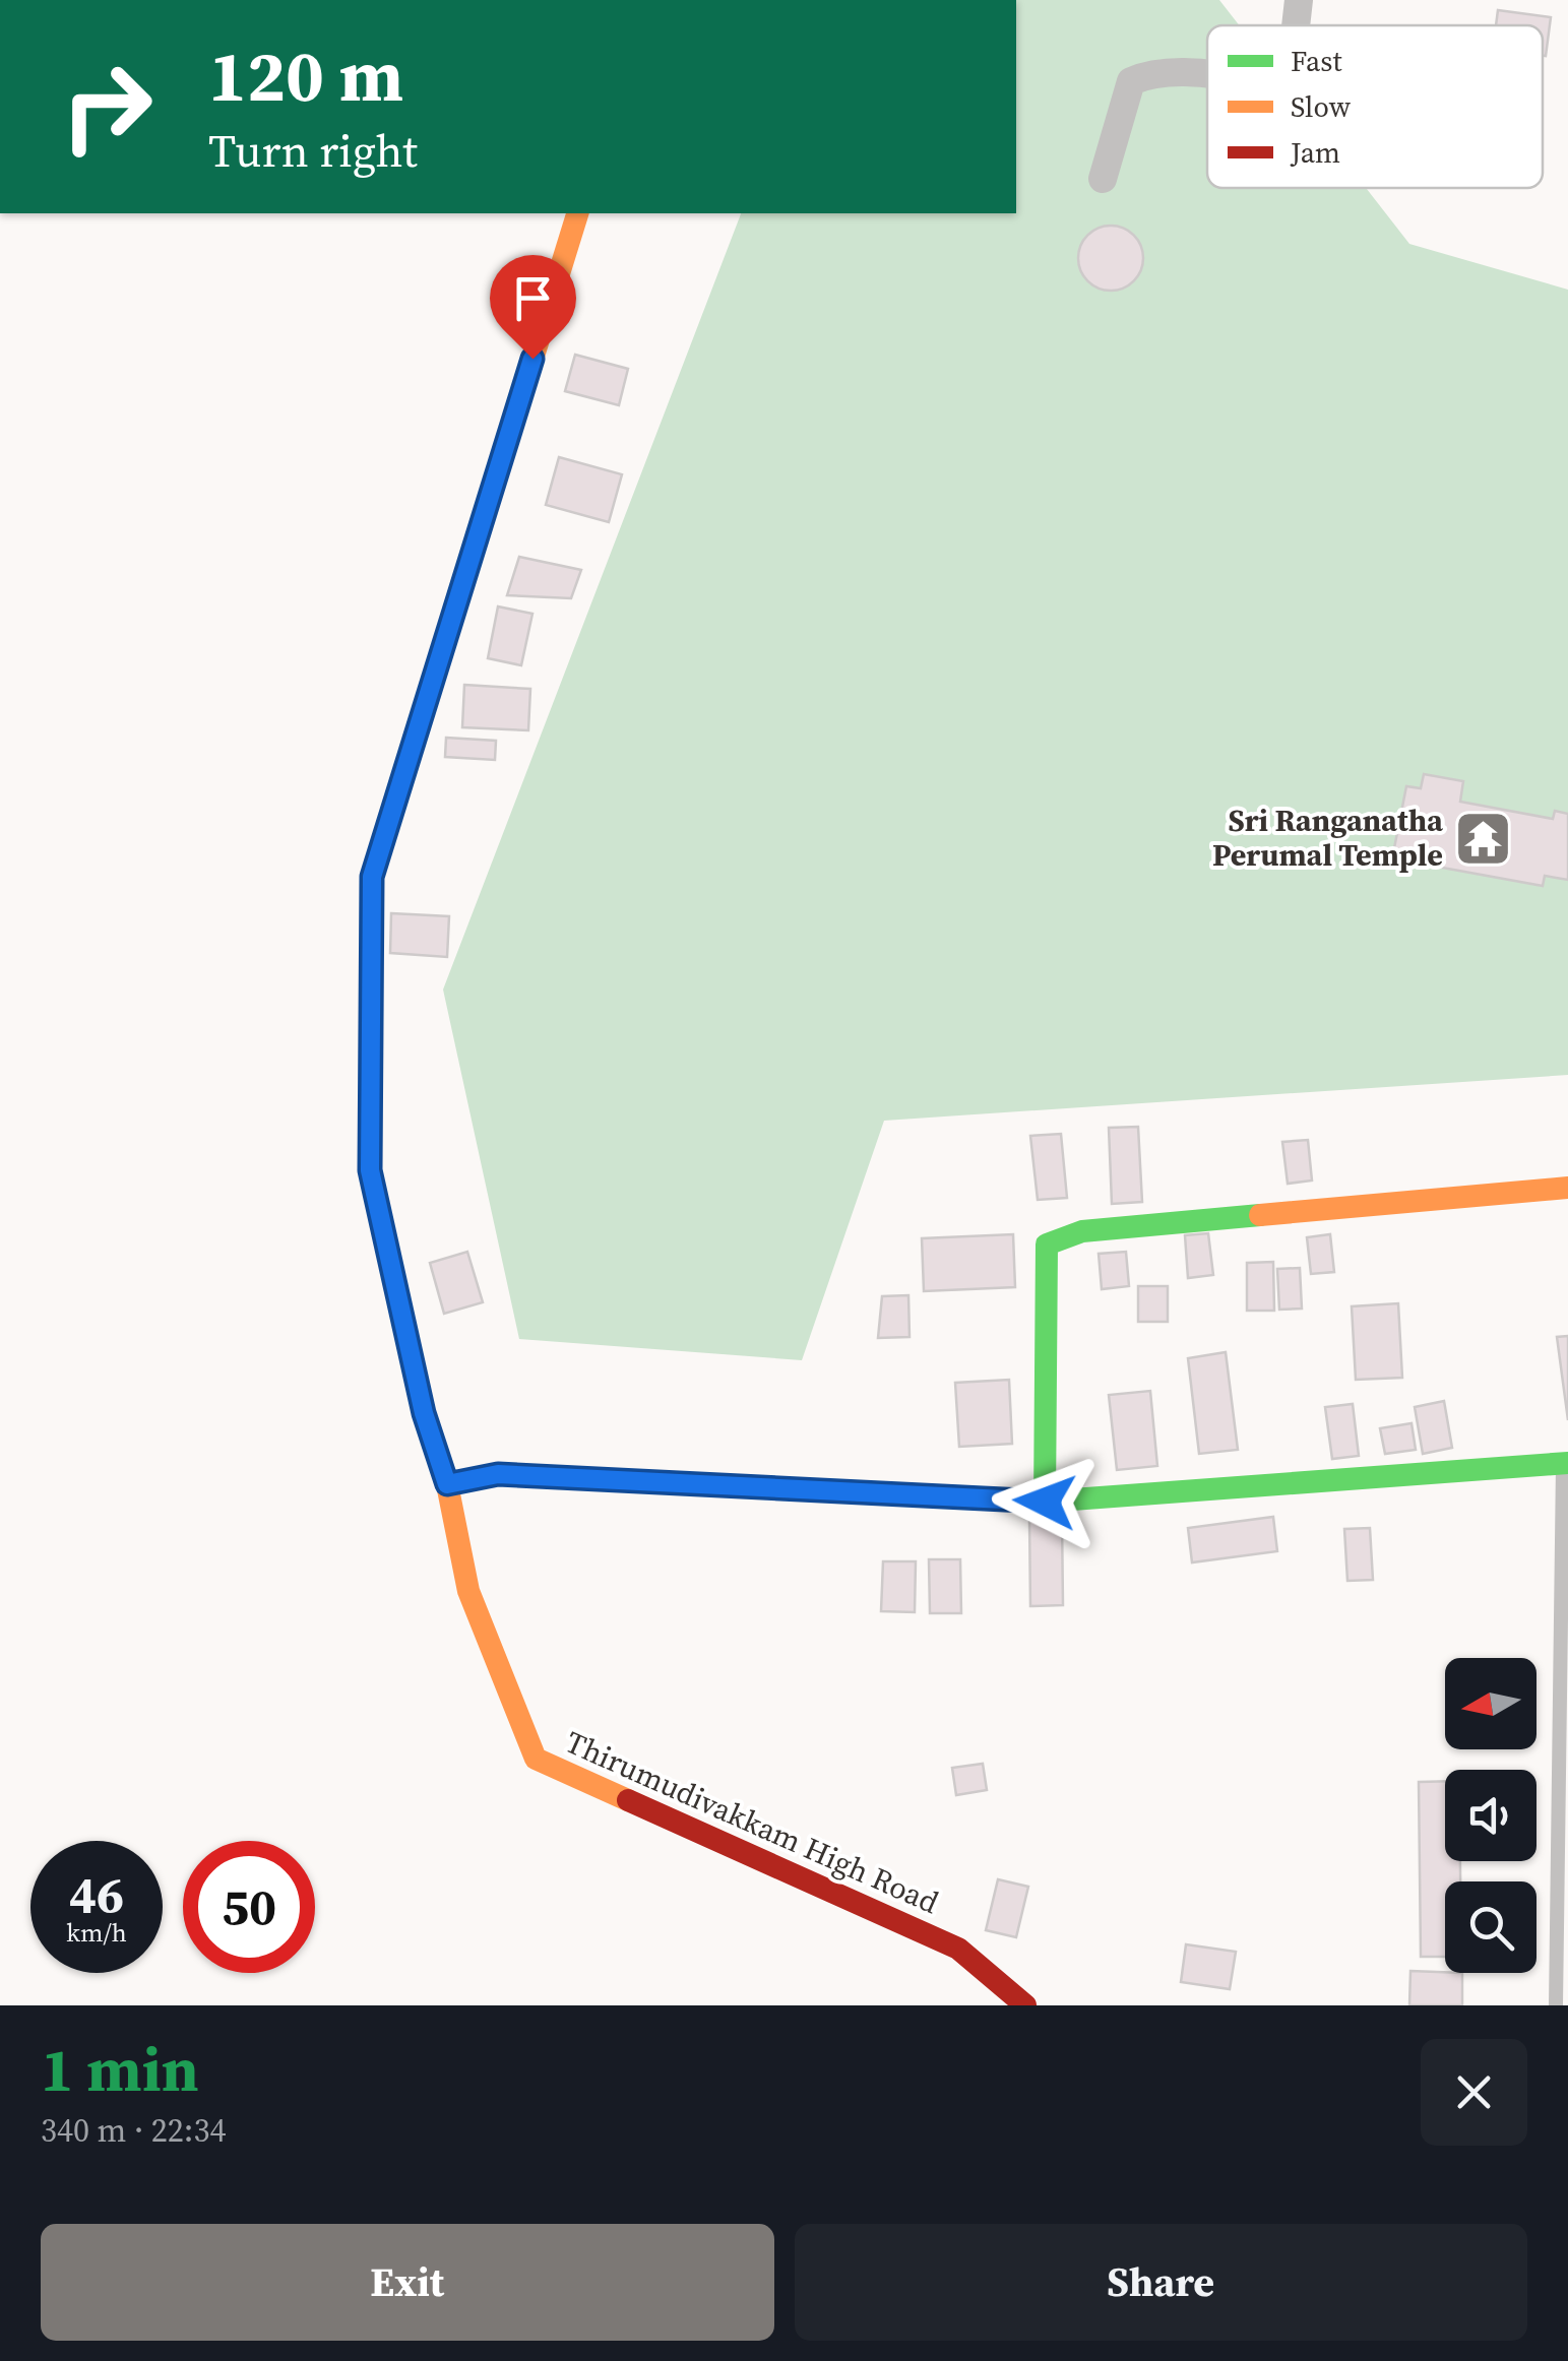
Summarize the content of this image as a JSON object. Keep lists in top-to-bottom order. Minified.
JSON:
{"streets":{"street":["Thirumudivakkam High Road"]},"places":{"temple":["Sri Ranganatha Perumal Temple"]},"legend":["Fast","Slow","Jam"],"north":"left","page":{"turn":["120 m","Turn right"],"speed":"46 km/h","limit":"50","heading":["1 min","340 m · 22:34"],"buttons":["Exit","Share"]}}
